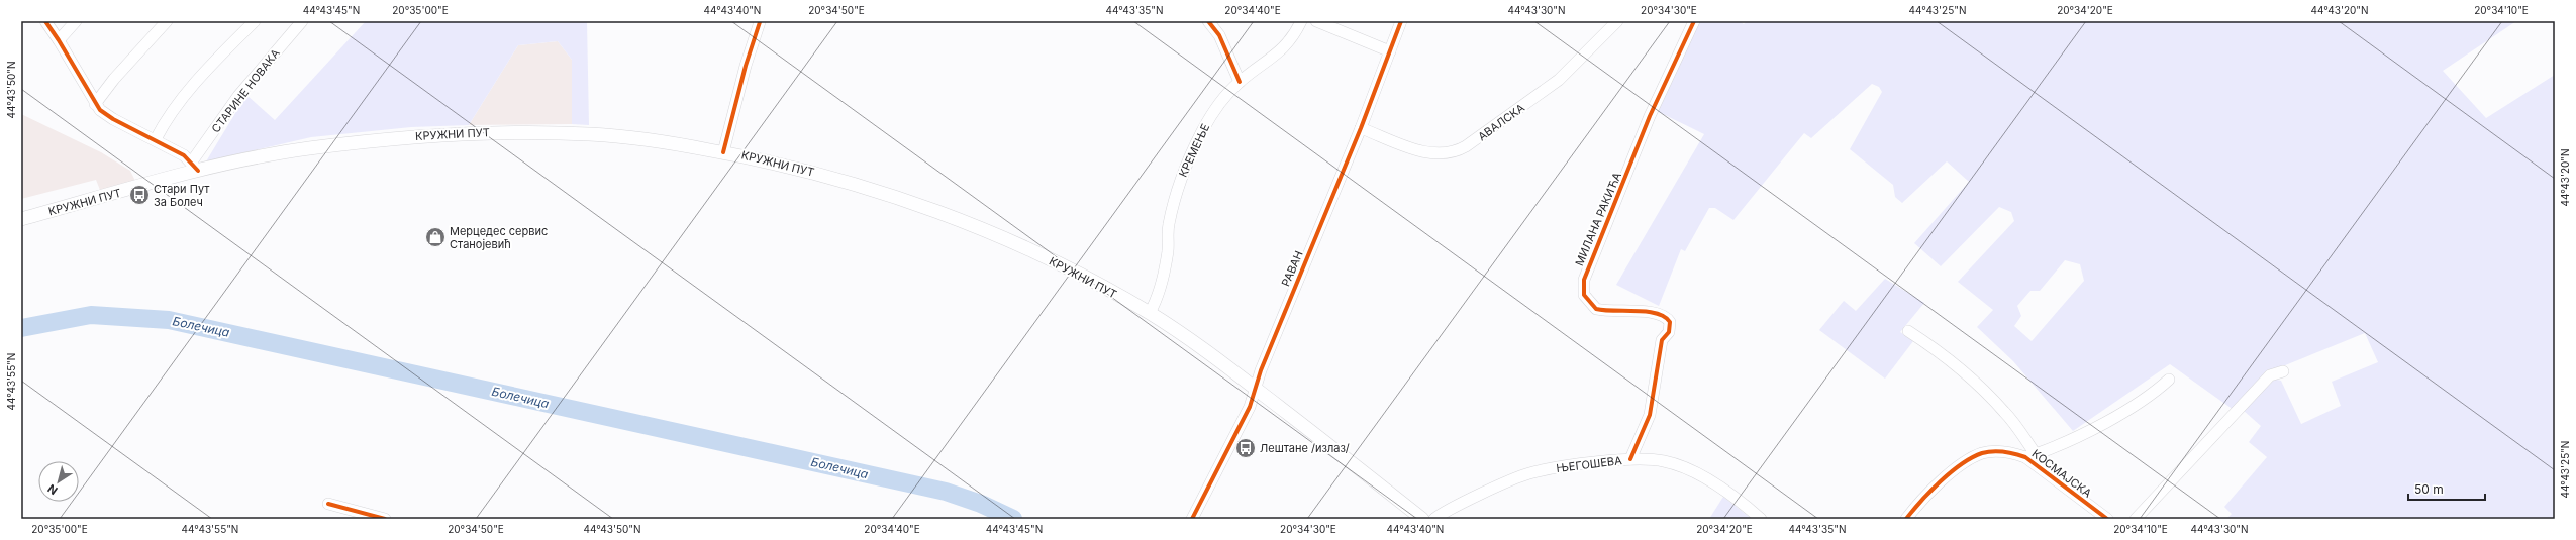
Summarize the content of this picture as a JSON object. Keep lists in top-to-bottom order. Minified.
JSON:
{"streets":{"main road":["КРУЖНИ ПУТ"],"street":["СТАРИНЕ НОВАКА","АВАЛСКА","КРЕМЕЊЕ","МИЛАНА РАКИЋА","РАВАН","ЊЕГОШЕВА","КОСМАЈСКА"]},"crossings":[["СТАРИНЕ НОВАКА","КРУЖНИ ПУТ"],["АВАЛСКА","РАВАН"],["КРУЖНИ ПУТ","КРЕМЕЊЕ"],["КРУЖНИ ПУТ","РАВАН"],["МИЛАНА РАКИЋА","ЊЕГОШЕВА"]],"water":["Болечица"],"places":{"bus stop":["Стари Пут За Болеч","Лештане /излаз/"],"shop":["Мерцедес сервис Станојевић"]},"scale_bar":"50 m","north":"bottom left","coordinates":["44°43'45\"N","20°35'00\"E","44°43'40\"N","20°34'50\"E","44°43'35\"N","20°34'40\"E","44°43'30\"N","20°34'30\"E","44°43'25\"N","20°34'20\"E","44°43'20\"N","20°34'10\"E","44°43'50\"N","44°43'55\"N"]}
